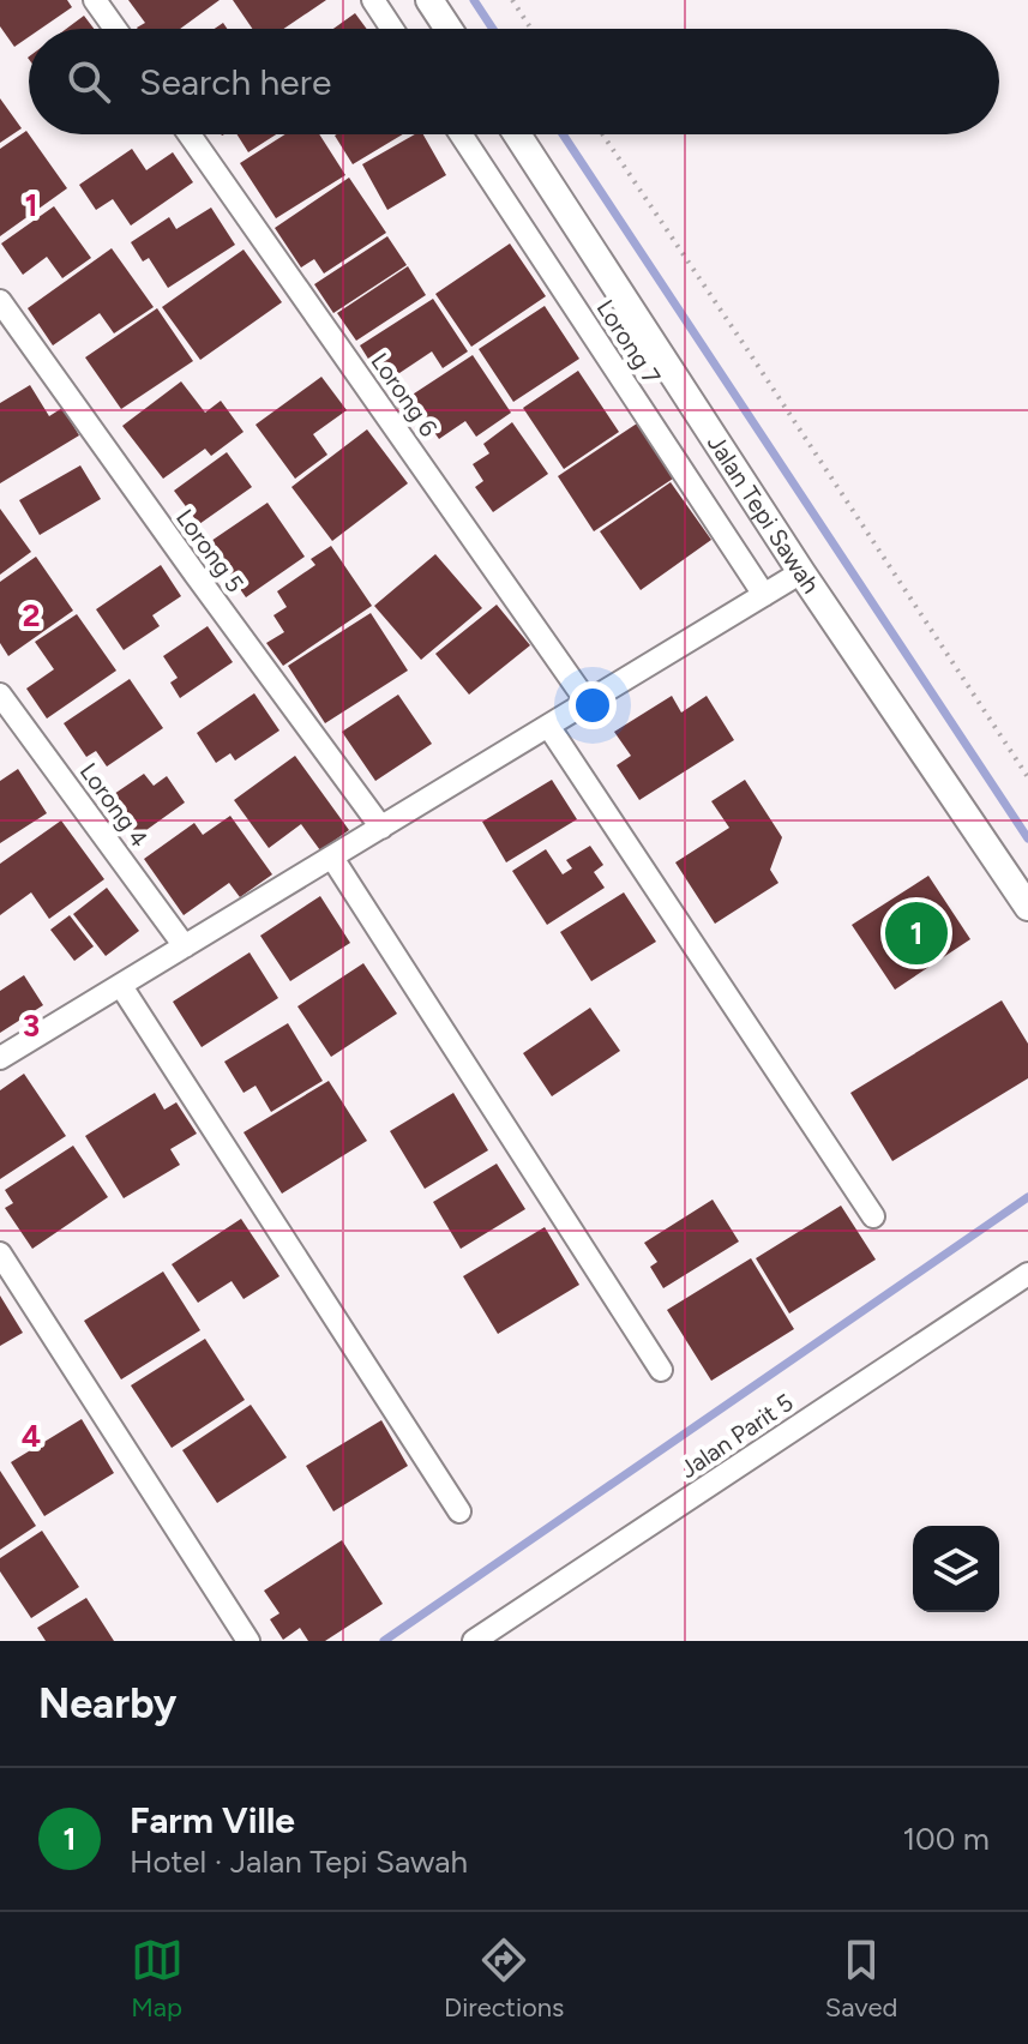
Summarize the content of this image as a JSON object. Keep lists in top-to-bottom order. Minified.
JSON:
{"streets":{"street":["Lorong 7","Lorong 6","Jalan Tepi Sawah","Lorong 5","Lorong 4","Jalan Parit 5"]},"page":{"search":"Search here","pins":"1","heading":"Nearby","list":[{"mark":"1","name":"Farm Ville","note":"Hotel · Jalan Tepi Sawah","value":"100 m"}],"nav":["Map","Directions","Saved"]},"grid":{"rows":["1","2","3","4"]}}
